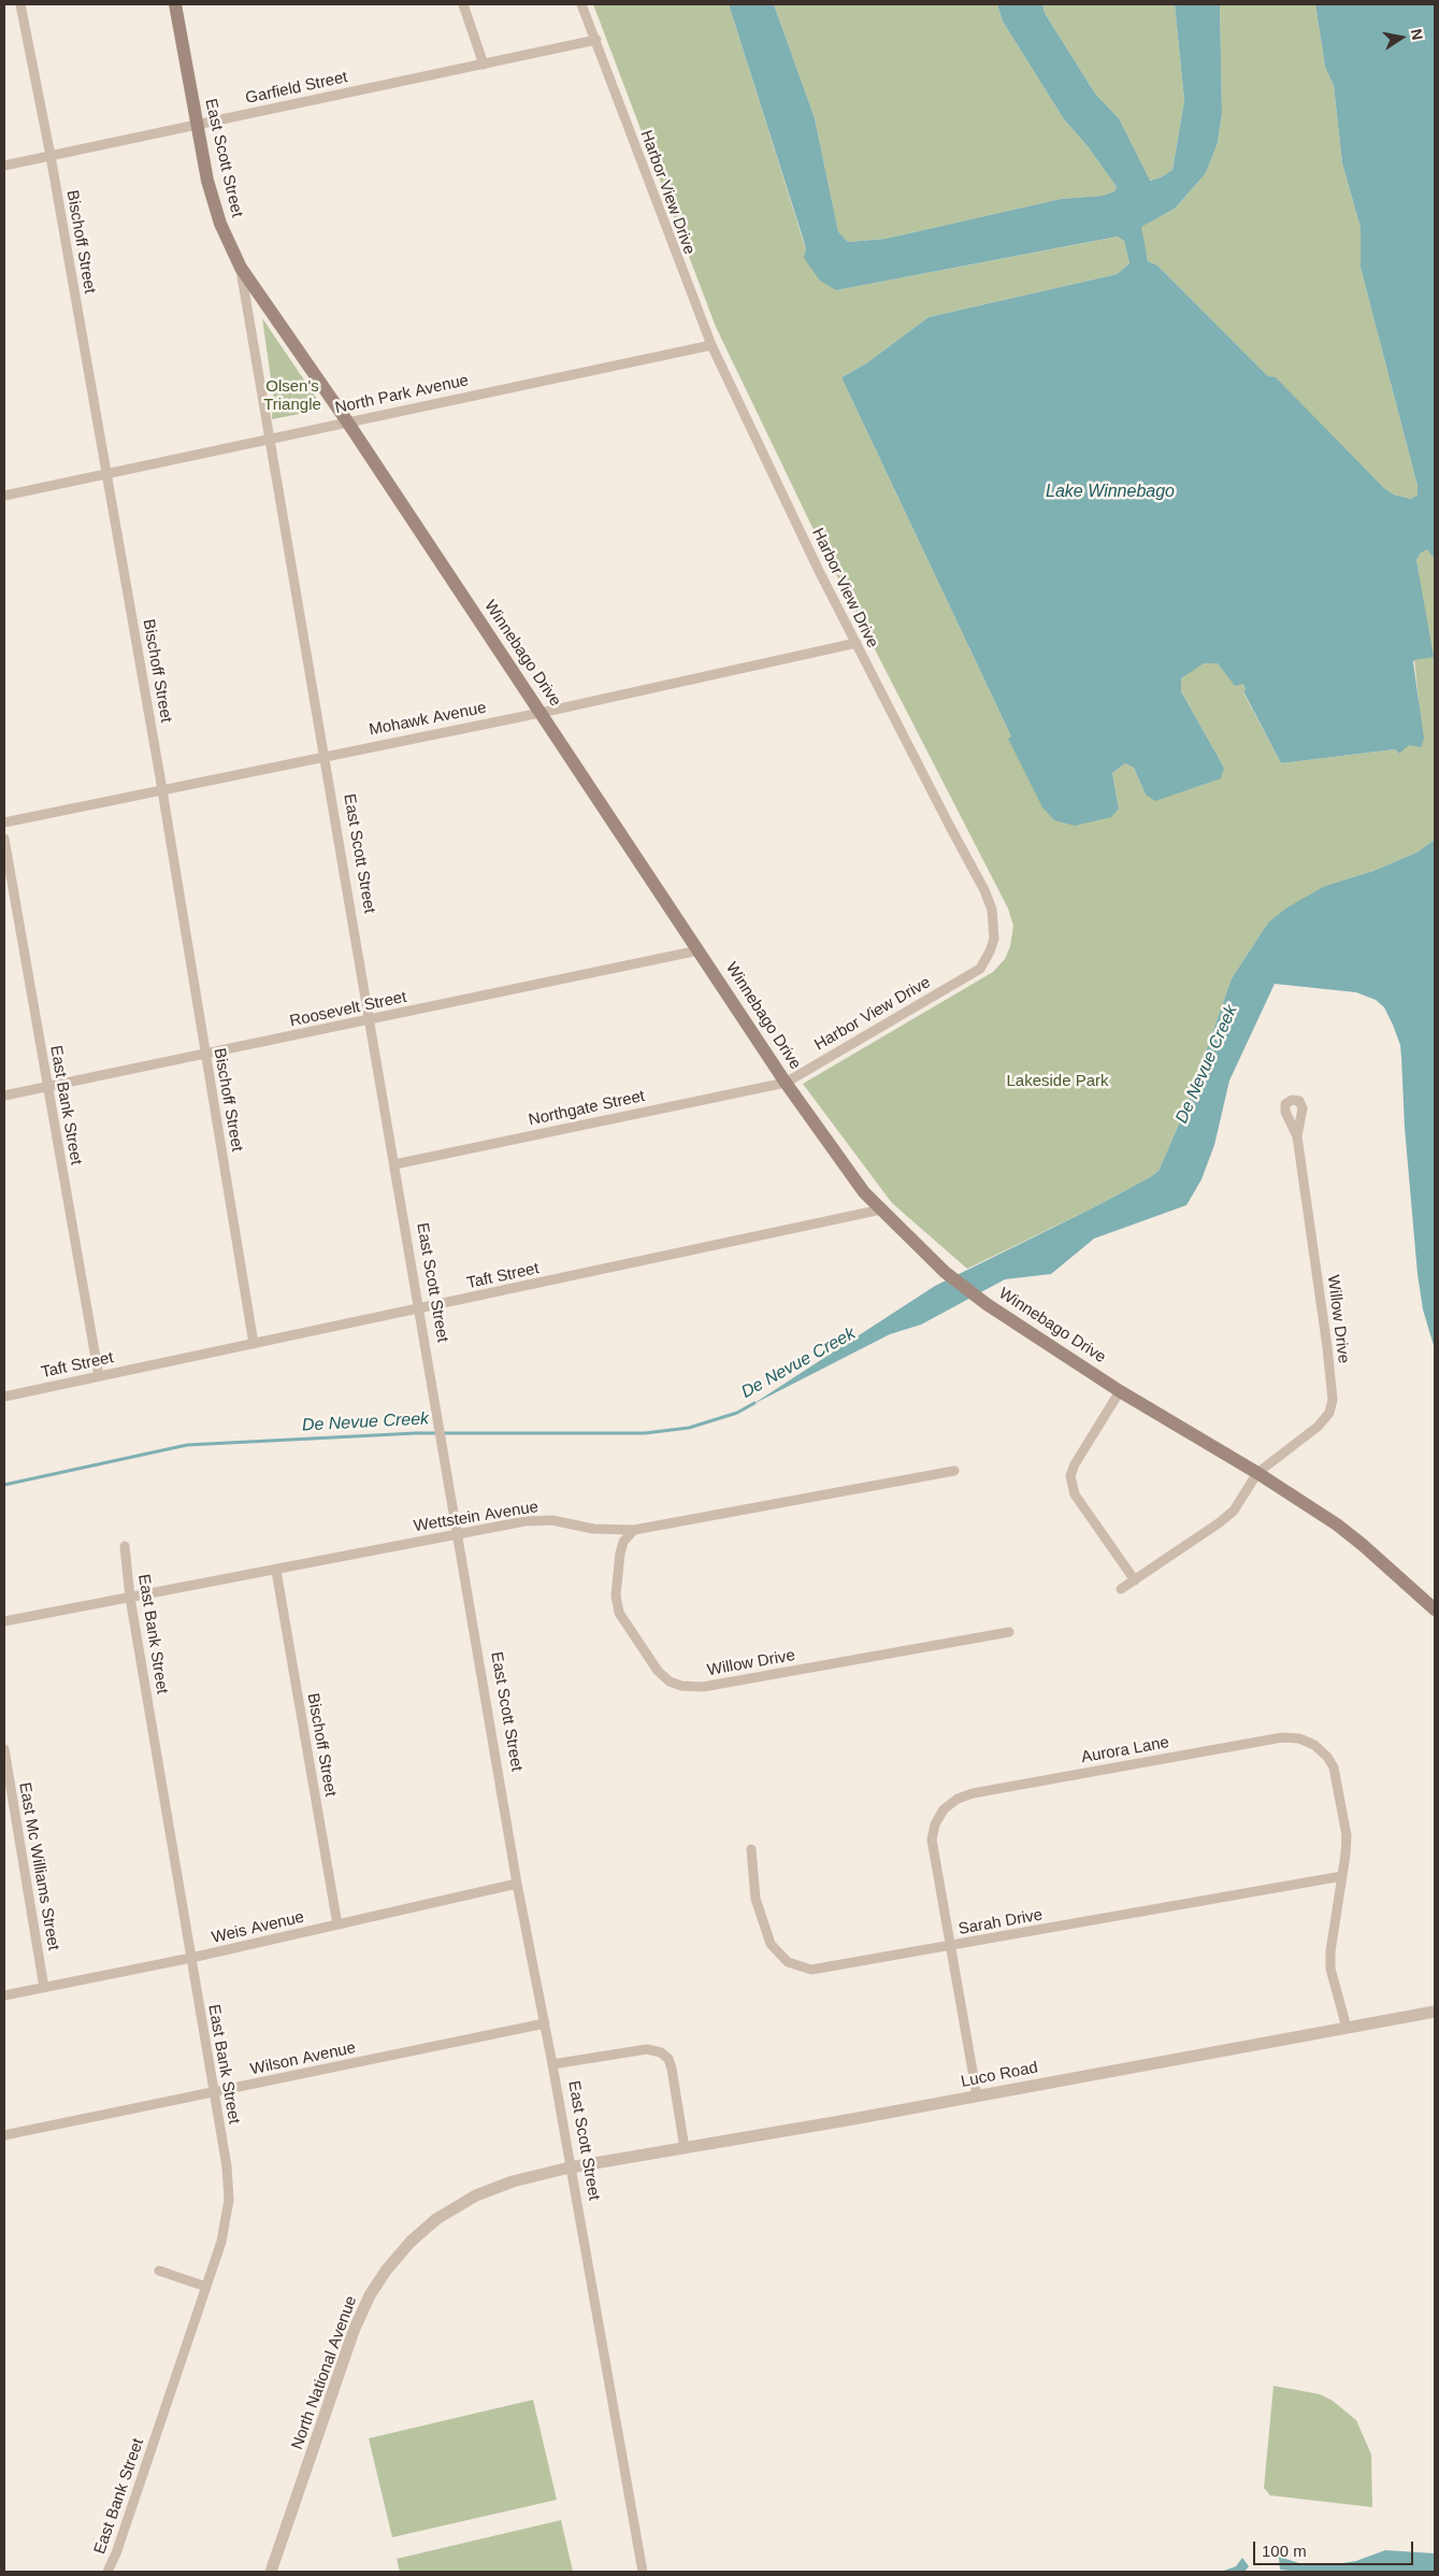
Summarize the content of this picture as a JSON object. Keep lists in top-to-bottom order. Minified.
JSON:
{"streets":{"main road":["East Scott Street","Winnebago Drive"],"street":["Garfield Street","Harbor View Drive","Bischoff Street","North Park Avenue","Mohawk Avenue","Roosevelt Street","East Bank Street","Northgate Street","Taft Street","Willow Drive","Wettstein Avenue","Aurora Lane","East Mc Williams Street","Sarah Drive","Weis Avenue","Wilson Avenue","Luco Road","North National Avenue"]},"crossings":[["Garfield Street","East Scott Street"],["Garfield Street","Harbor View Drive"],["Garfield Street","Bischoff Street"],["East Scott Street","North Park Avenue"],["East Scott Street","Winnebago Drive"],["East Scott Street","Mohawk Avenue"],["East Scott Street","Roosevelt Street"],["East Scott Street","Northgate Street"],["East Scott Street","Taft Street"],["East Scott Street","Wettstein Avenue"],["East Scott Street","Weis Avenue"],["East Scott Street","Wilson Avenue"],["East Scott Street","Luco Road"],["East Scott Street","North National Avenue"],["Harbor View Drive","North Park Avenue"],["Harbor View Drive","Winnebago Drive"],["Harbor View Drive","Mohawk Avenue"],["Harbor View Drive","Northgate Street"],["Bischoff Street","North Park Avenue"],["Bischoff Street","Mohawk Avenue"],["Bischoff Street","Roosevelt Street"],["Bischoff Street","Taft Street"],["Bischoff Street","Wettstein Avenue"],["Bischoff Street","Weis Avenue"],["North Park Avenue","Winnebago Drive"],["Winnebago Drive","Mohawk Avenue"],["Winnebago Drive","Roosevelt Street"],["Winnebago Drive","Northgate Street"],["Winnebago Drive","Taft Street"],["Winnebago Drive","Willow Drive"],["Roosevelt Street","East Bank Street"],["East Bank Street","Taft Street"],["East Bank Street","Wettstein Avenue"],["East Bank Street","Weis Avenue"],["East Bank Street","Wilson Avenue"],["Willow Drive","Wettstein Avenue"],["Aurora Lane","Sarah Drive"],["Aurora Lane","Luco Road"],["East Mc Williams Street","Weis Avenue"],["Luco Road","North National Avenue"]],"water":["Lake Winnebago","De Nevue Creek"],"parks":["Olsen's Triangle","Lakeside Park"],"scale_bar":"100 m","north":"right"}
